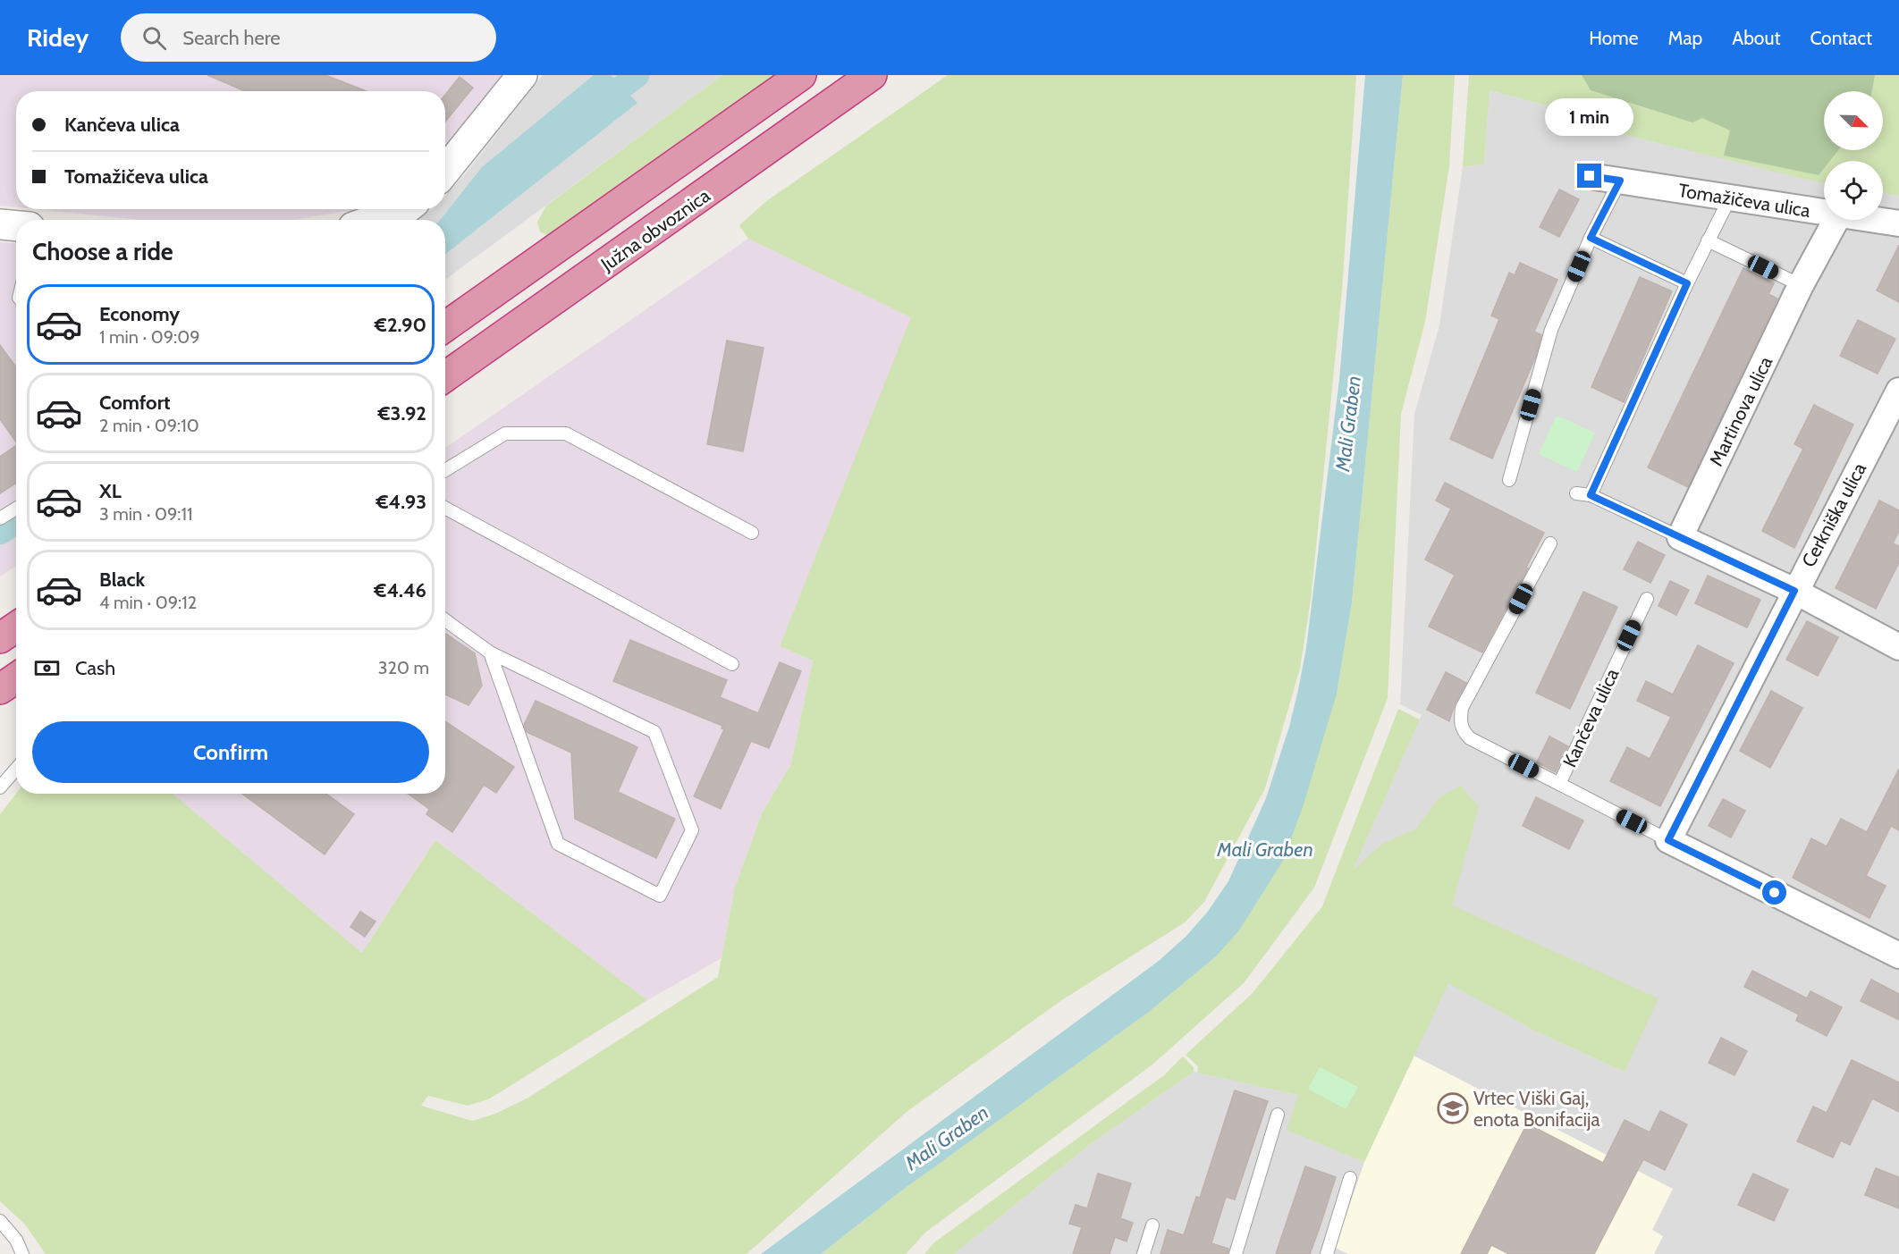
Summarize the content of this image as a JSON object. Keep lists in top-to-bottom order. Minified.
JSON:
{"streets":{"highway":["Južna obvoznica"],"street":["Tomažičeva ulica","Martinova ulica","Cerkniška ulica","Kančeva ulica"]},"crossings":[["Cerkniška ulica","Kančeva ulica"]],"water":["Mali Graben"],"places":{"school or university":["Vrtec Viški Gaj, enota Bonifacija"]},"north":"bottom right","page":{"header":"Ridey","search":"Search here","nav":["Home","Map","About","Contact"],"banner":["Kančeva ulica","Tomažičeva ulica"],"bubble":"1 min","heading":"Choose a ride","list":[{"name":"Economy","note":"1 min · 09:09","value":"€2.90"},{"name":"Comfort","note":"2 min · 09:10","value":"€3.92"},{"name":"XL","note":"3 min · 09:11","value":"€4.93"},{"name":"Black","note":"4 min · 09:12","value":"€4.46"}],"pay":["Cash","320 m"],"buttons":"Confirm"}}
